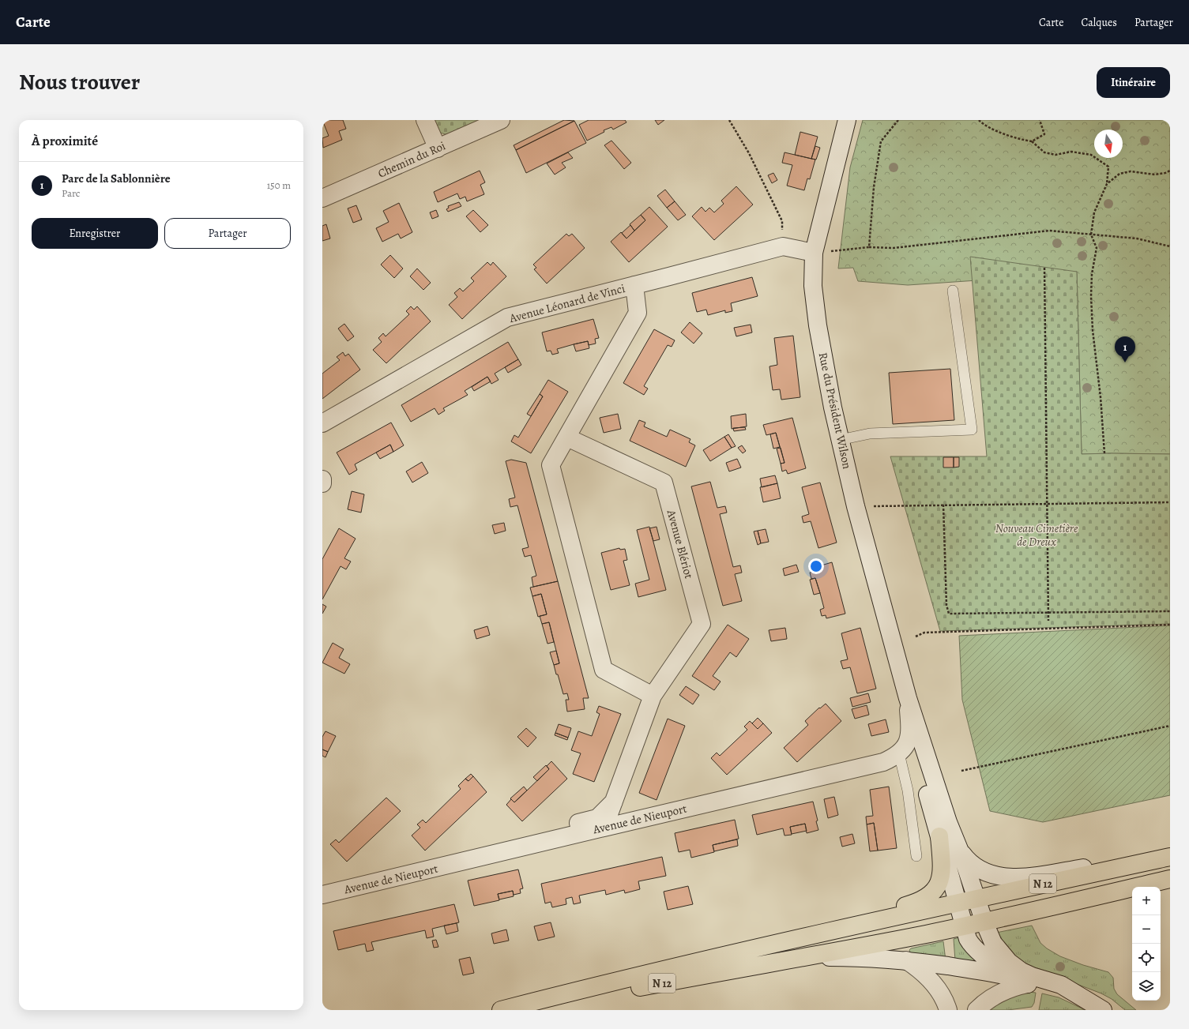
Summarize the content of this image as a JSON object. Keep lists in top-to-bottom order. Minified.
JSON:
{"streets":{"main road":["N 12"],"street":["Chemin du Roi","Avenue Léonard de Vinci","Rue du Président Wilson","Avenue Blériot","Avenue de Nieuport"]},"crossings":[["Avenue Léonard de Vinci","Rue du Président Wilson"],["Rue du Président Wilson","Avenue de Nieuport"],["Avenue Blériot","Avenue de Nieuport"]],"parks":["Nouveau Cimetière de Dreux"],"north":"bottom","page":{"header":"Carte","nav":["Carte","Calques","Partager"],"title":"Nous trouver","buttons":["Itinéraire",["Enregistrer","Partager"]],"heading":"À proximité","list":[{"mark":"1","name":"Parc de la Sablonnière","note":"Parc","value":"150 m"}],"pins":"1","map_buttons":["+","−"]}}
